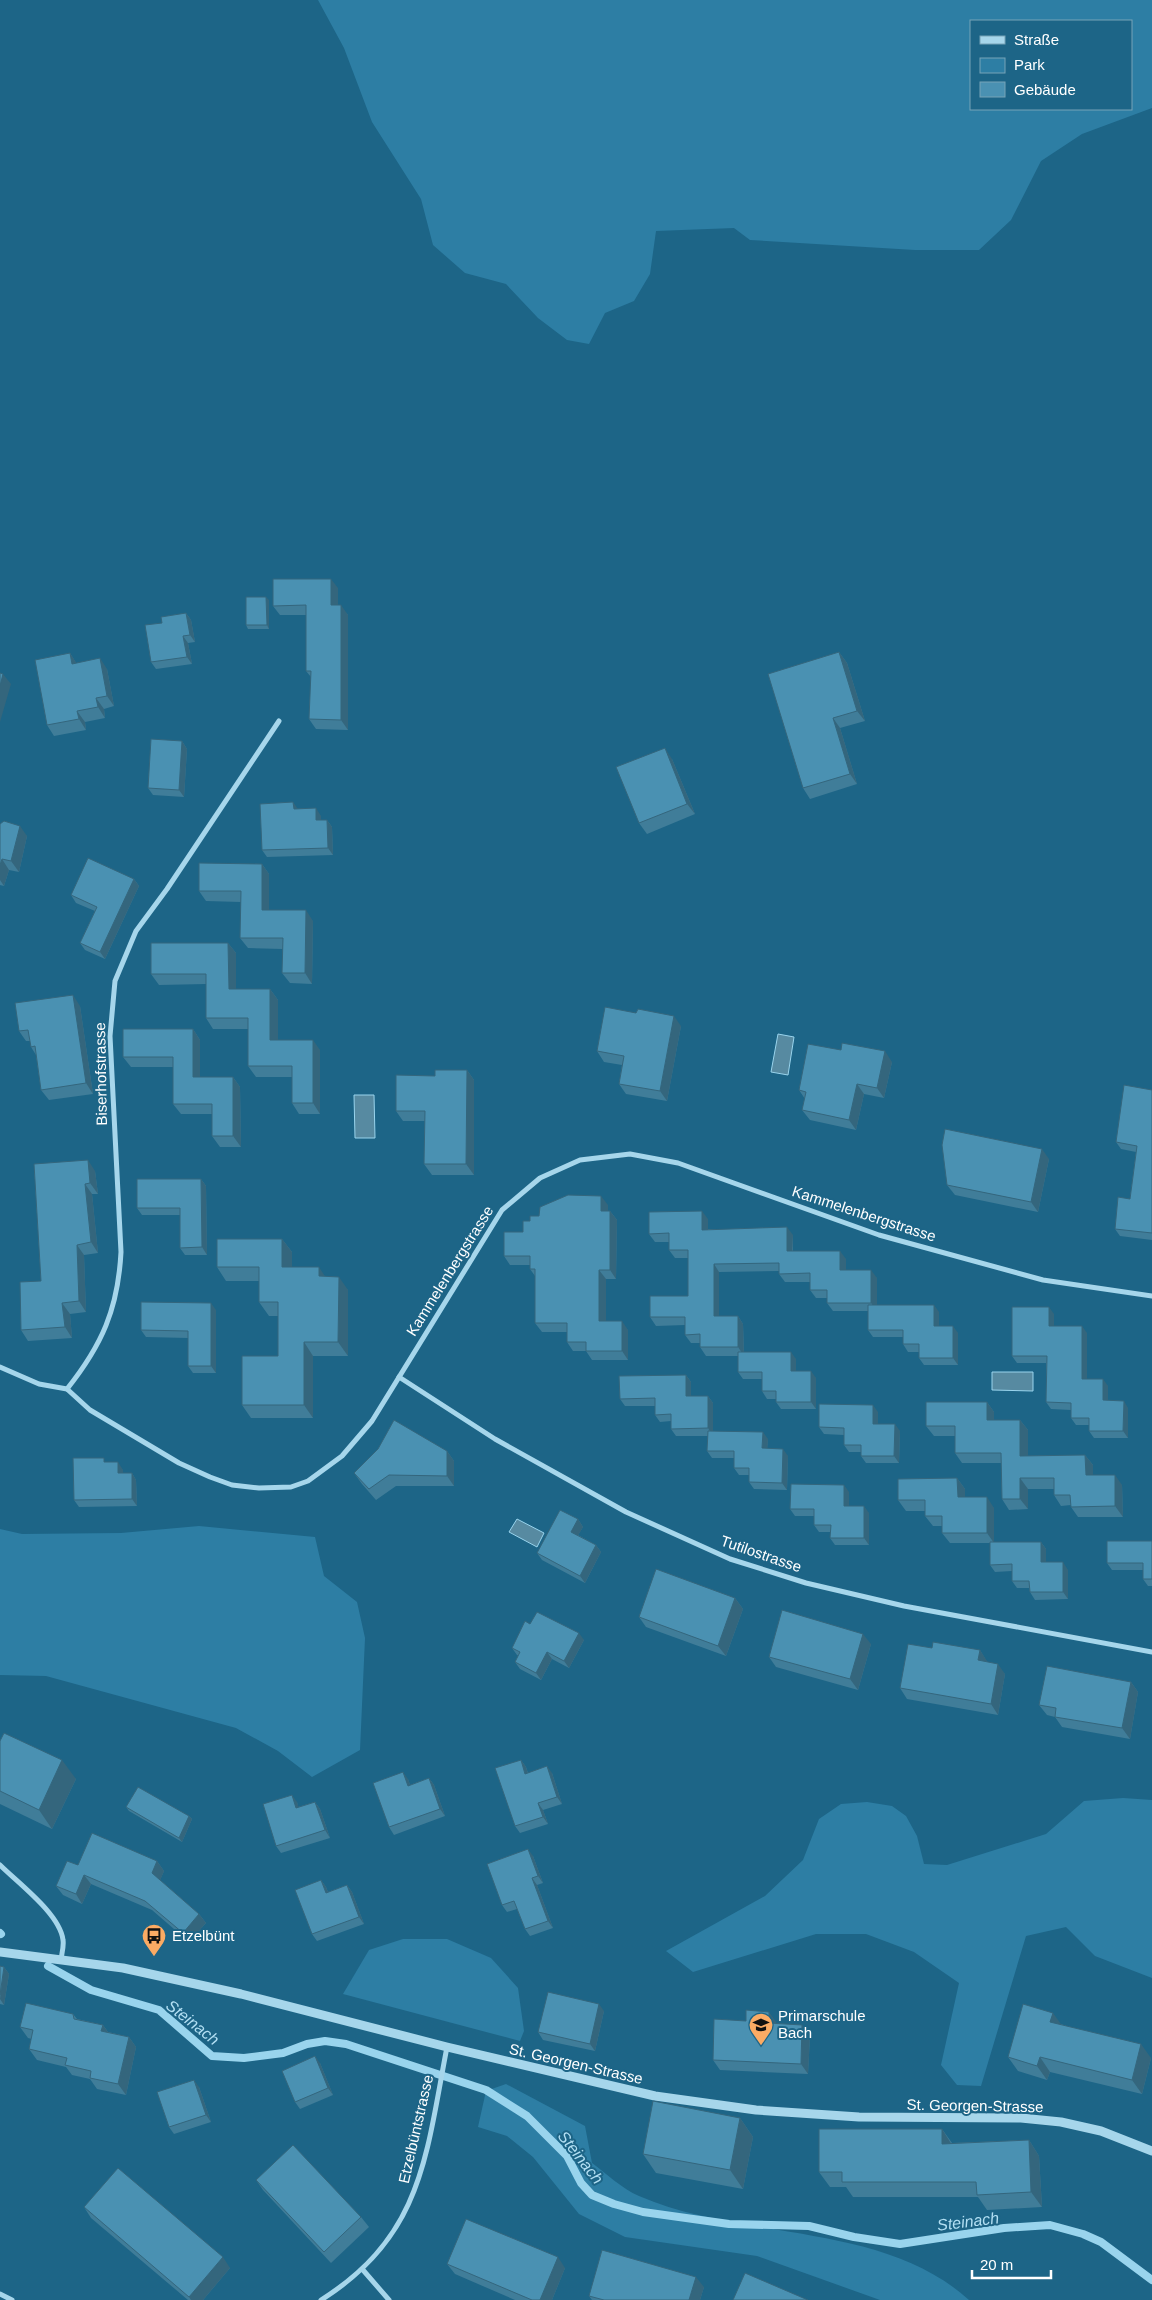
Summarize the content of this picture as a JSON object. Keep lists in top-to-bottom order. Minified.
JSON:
{"streets":{"street":["Biserhofstrasse","Kammelenbergstrasse","Tutilostrasse","St. Georgen-Strasse","Etzelbüntstrasse"]},"crossings":[["Biserhofstrasse","Kammelenbergstrasse"],["Kammelenbergstrasse","Tutilostrasse"],["St. Georgen-Strasse","Etzelbüntstrasse"]],"water":["Steinach"],"places":{"bus stop":["Etzelbünt"],"school or university":["Primarschule Bach"]},"legend":["Straße","Park","Gebäude"],"scale_bar":"20 m"}
